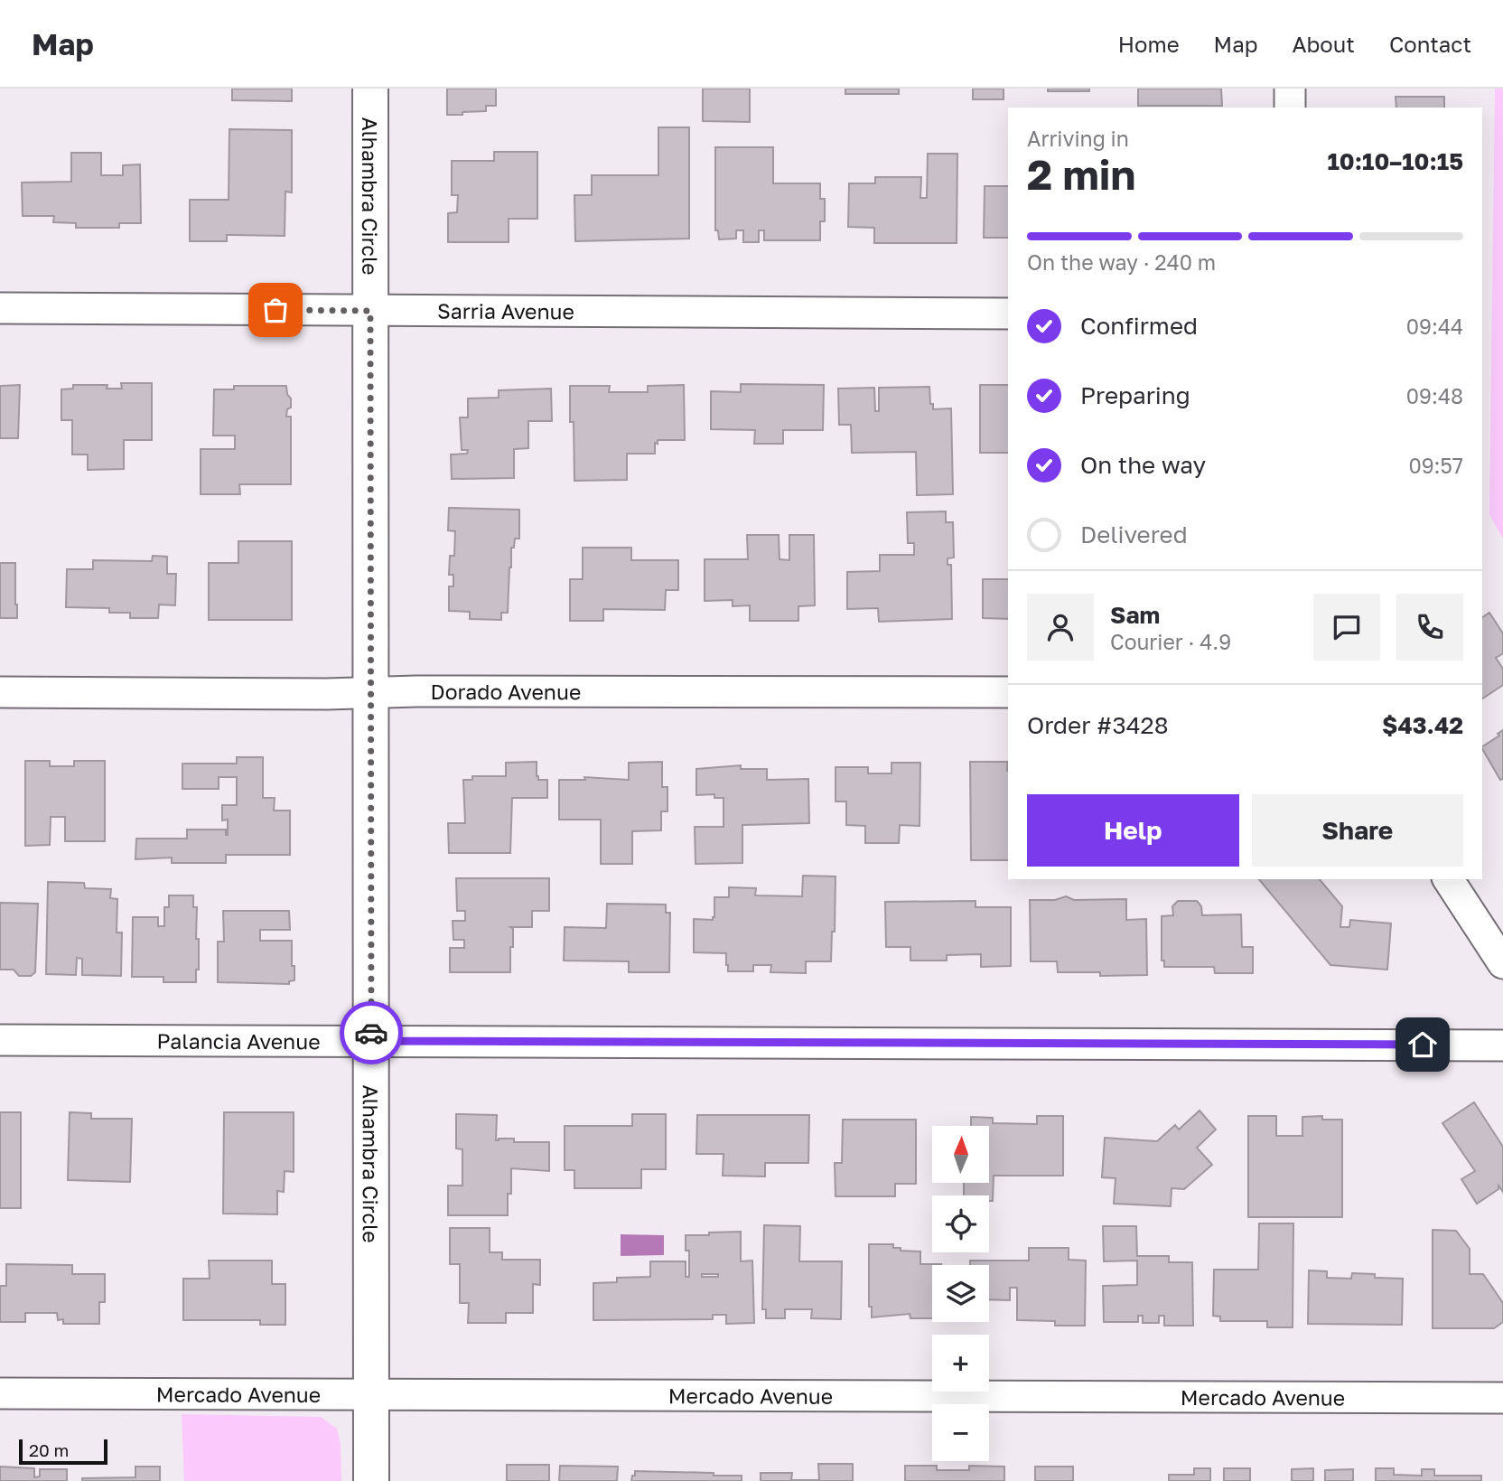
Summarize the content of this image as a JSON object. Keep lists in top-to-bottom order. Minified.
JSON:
{"streets":{"street":["Alhambra Circle","Sarria Avenue","Dorado Avenue","Palancia Avenue","Mercado Avenue"]},"crossings":[["Alhambra Circle","Sarria Avenue"],["Alhambra Circle","Dorado Avenue"],["Alhambra Circle","Palancia Avenue"],["Alhambra Circle","Mercado Avenue"]],"scale_bar":"20 m","north":"top","page":{"header":"Map","nav":["Home","Map","About","Contact"],"heading":["2 min","Arriving in","10:10–10:15"],"panel":["Sam","Courier · 4.9","Order #3428","$43.42"],"bar":"On the way · 240 m","list":[["Confirmed","09:44"],["Preparing","09:48"],["On the way","09:57"],"Delivered"],"buttons":["Help","Share"],"map_buttons":["+","−"],"scale":"20 m"}}
